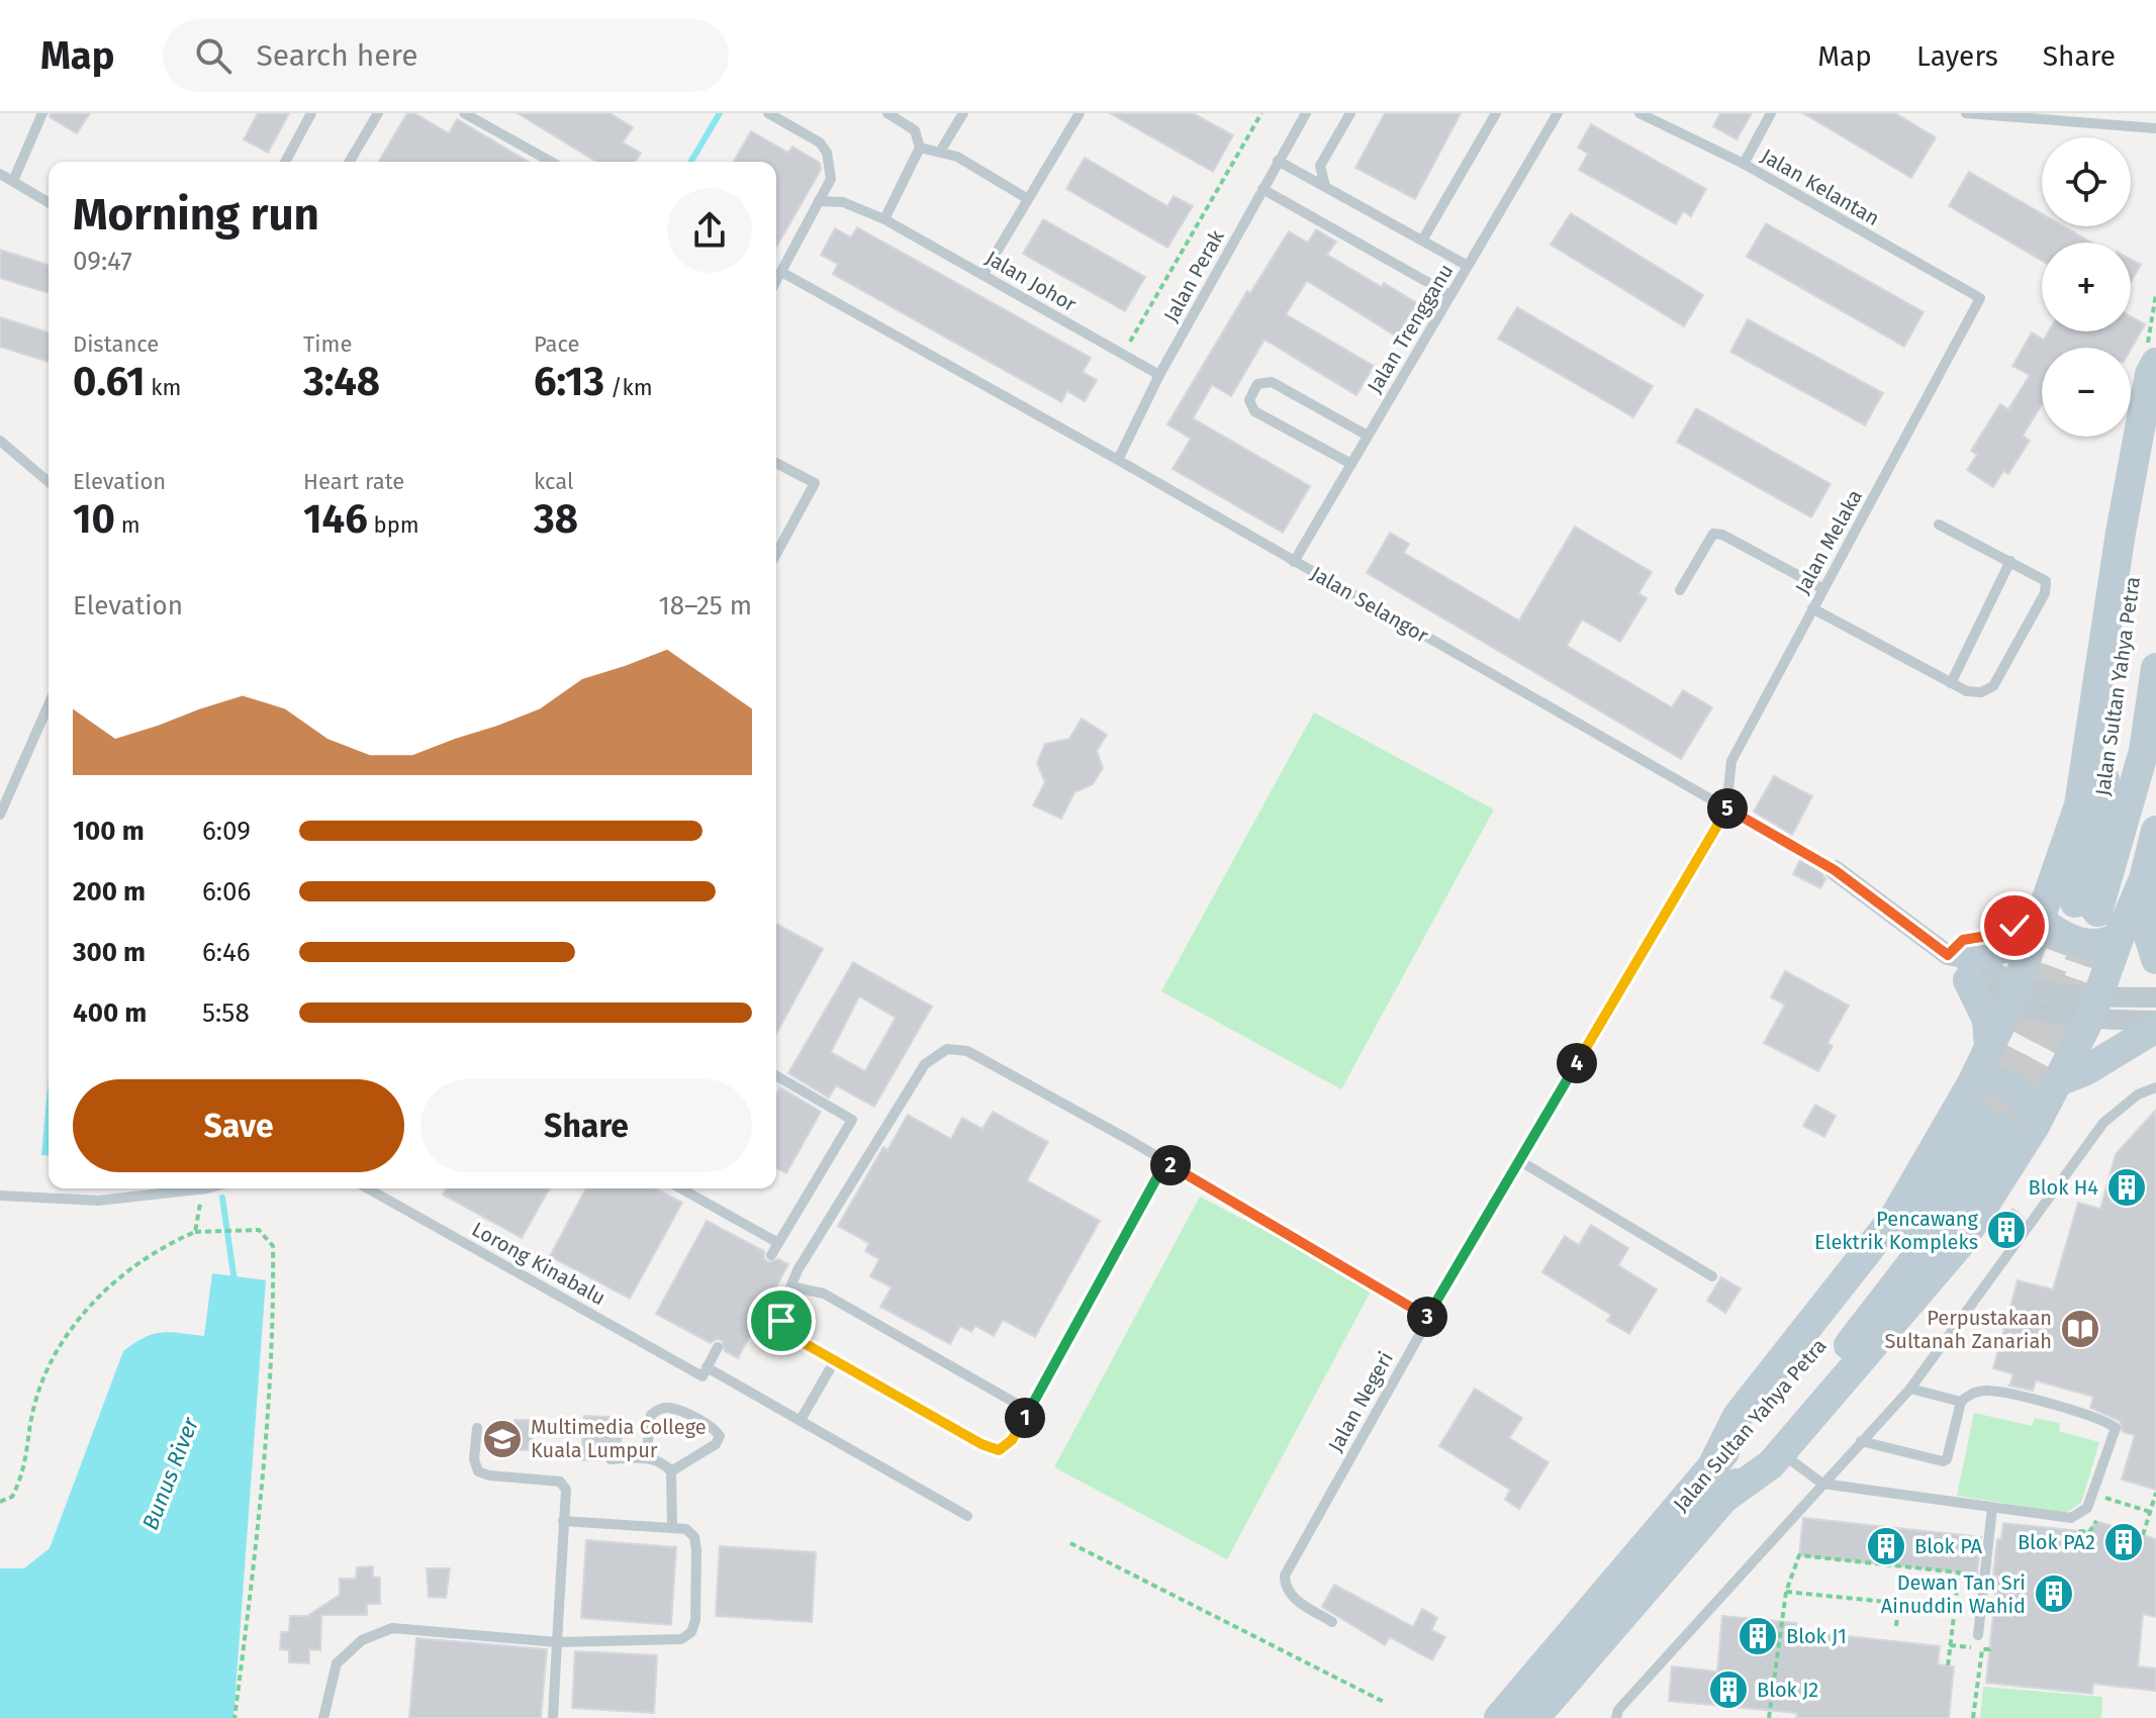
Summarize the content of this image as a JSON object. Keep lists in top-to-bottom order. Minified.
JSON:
{"streets":{"main road":["Jalan Sultan Yahya Petra"],"street":["Jalan Selangor"],"lane":["Jalan Kelantan","Jalan Perak","Jalan Johor","Jalan Trengganu","Jalan Melaka","Lorong Kinabalu","Jalan Negeri"]},"crossings":[["Jalan Kelantan","Jalan Melaka"],["Jalan Perak","Jalan Johor"],["Jalan Perak","Jalan Selangor"],["Jalan Trengganu","Jalan Selangor"],["Jalan Melaka","Jalan Selangor"],["Jalan Melaka","Jalan Negeri"],["Jalan Selangor","Jalan Negeri"]],"water":["Bunus River"],"places":{"building":["Blok H4","Pencawang Elektrik Kompleks","Blok PA2","Blok PA","Dewan Tan Sri Ainuddin Wahid","Blok J1","Blok J2"],"library":["Perpustakaan Sultanah Zanariah"],"school or university":["Multimedia College Kuala Lumpur"]},"page":{"header":"Map","search":"Search here","nav":["Map","Layers","Share"],"map_buttons":["+","−"],"heading":["Morning run","09:47"],"stats":[["Distance","0.61 km"],["Time","3:48"],["Pace","6:13 /km"],["Elevation","10 m"],["Heart rate","146 bpm"],["kcal","38"]],"chart":["Elevation","18–25 m"],"pins":["5","4","2","3","1"],"list":[{"name":"100 m","note":"6:09"},{"name":"200 m","note":"6:06"},{"name":"300 m","note":"6:46"},{"name":"400 m","note":"5:58"}],"buttons":["Save","Share"]}}
